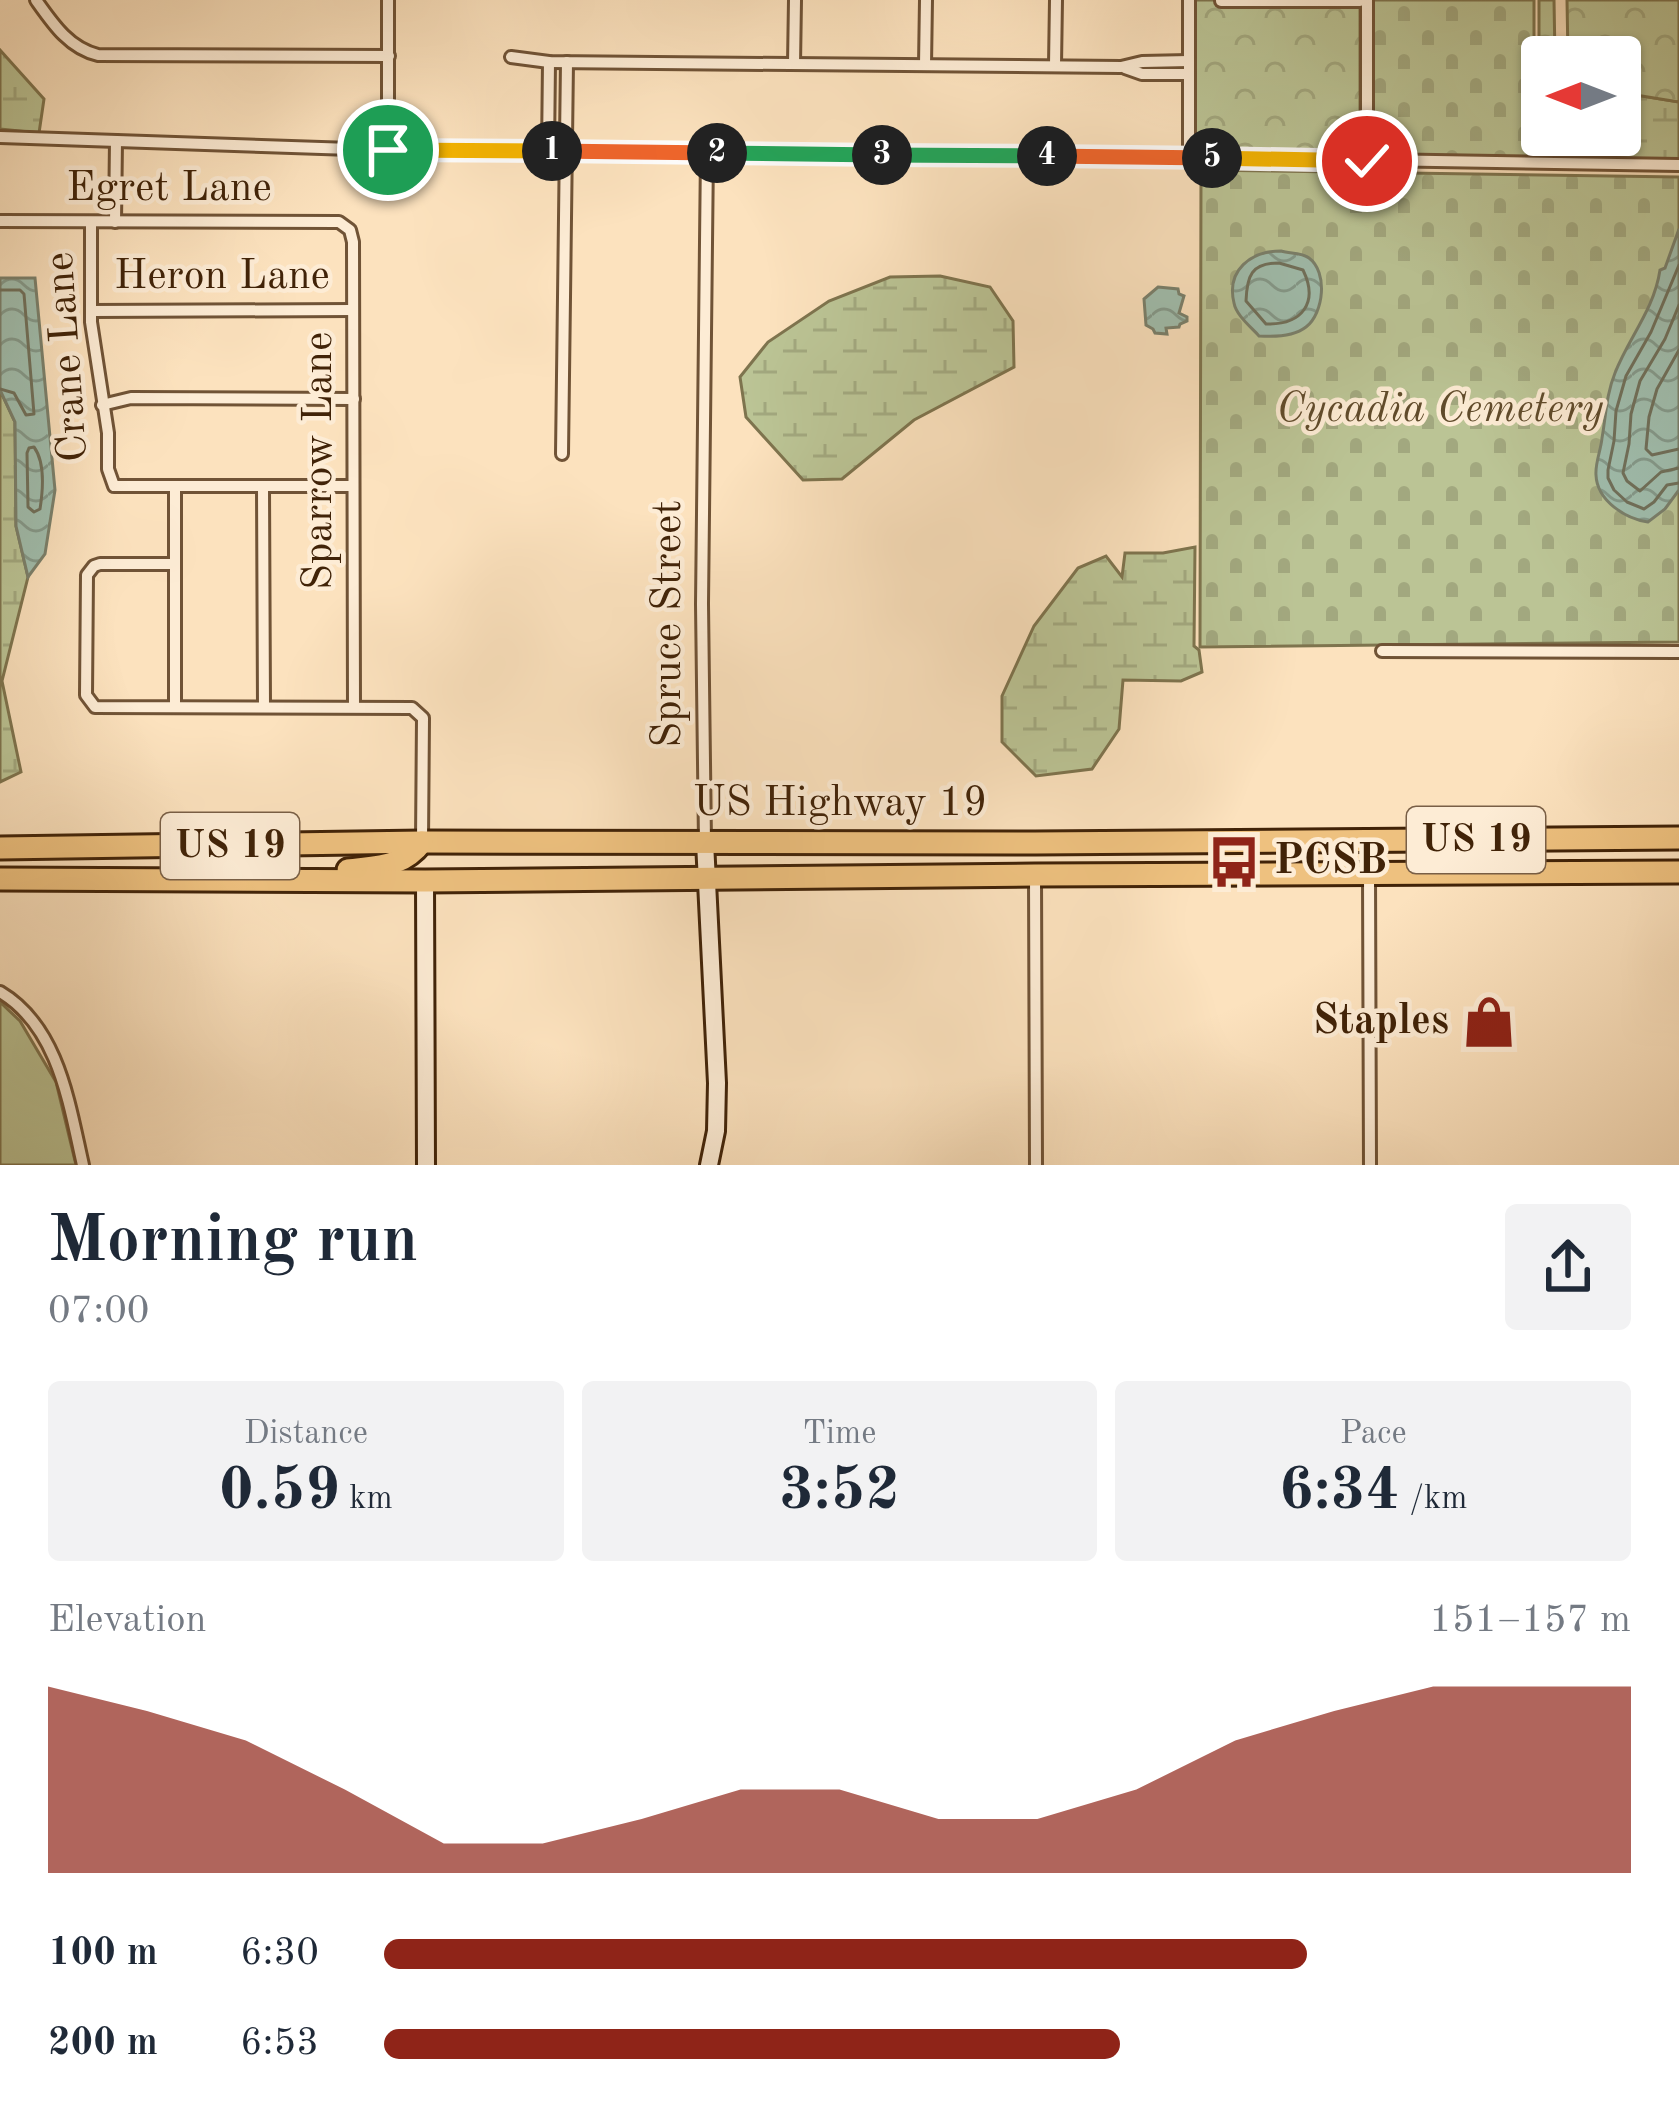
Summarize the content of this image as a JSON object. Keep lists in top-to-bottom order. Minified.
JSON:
{"streets":{"highway":["US Highway 19","US 19"],"street":["Egret Lane","Heron Lane","Crane Lane","Sparrow Lane","Spruce Street"]},"crossings":[["Egret Lane","Crane Lane"],["Egret Lane","Sparrow Lane"],["Heron Lane","Crane Lane"],["Heron Lane","Sparrow Lane"],["Spruce Street","US Highway 19"]],"parks":["Cycadia Cemetery"],"places":{"bus stop":["PCSB"],"shop":["Staples"]},"north":"left","page":{"pins":["1","2","3","4","5"],"heading":["Morning run","07:00"],"stats":[["Distance","0.59 km"],["Time","3:52"],["Pace","6:34 /km"]],"chart":["Elevation","151–157 m"],"list":[{"name":"100 m","note":"6:30"},{"name":"200 m","note":"6:53"}]}}
